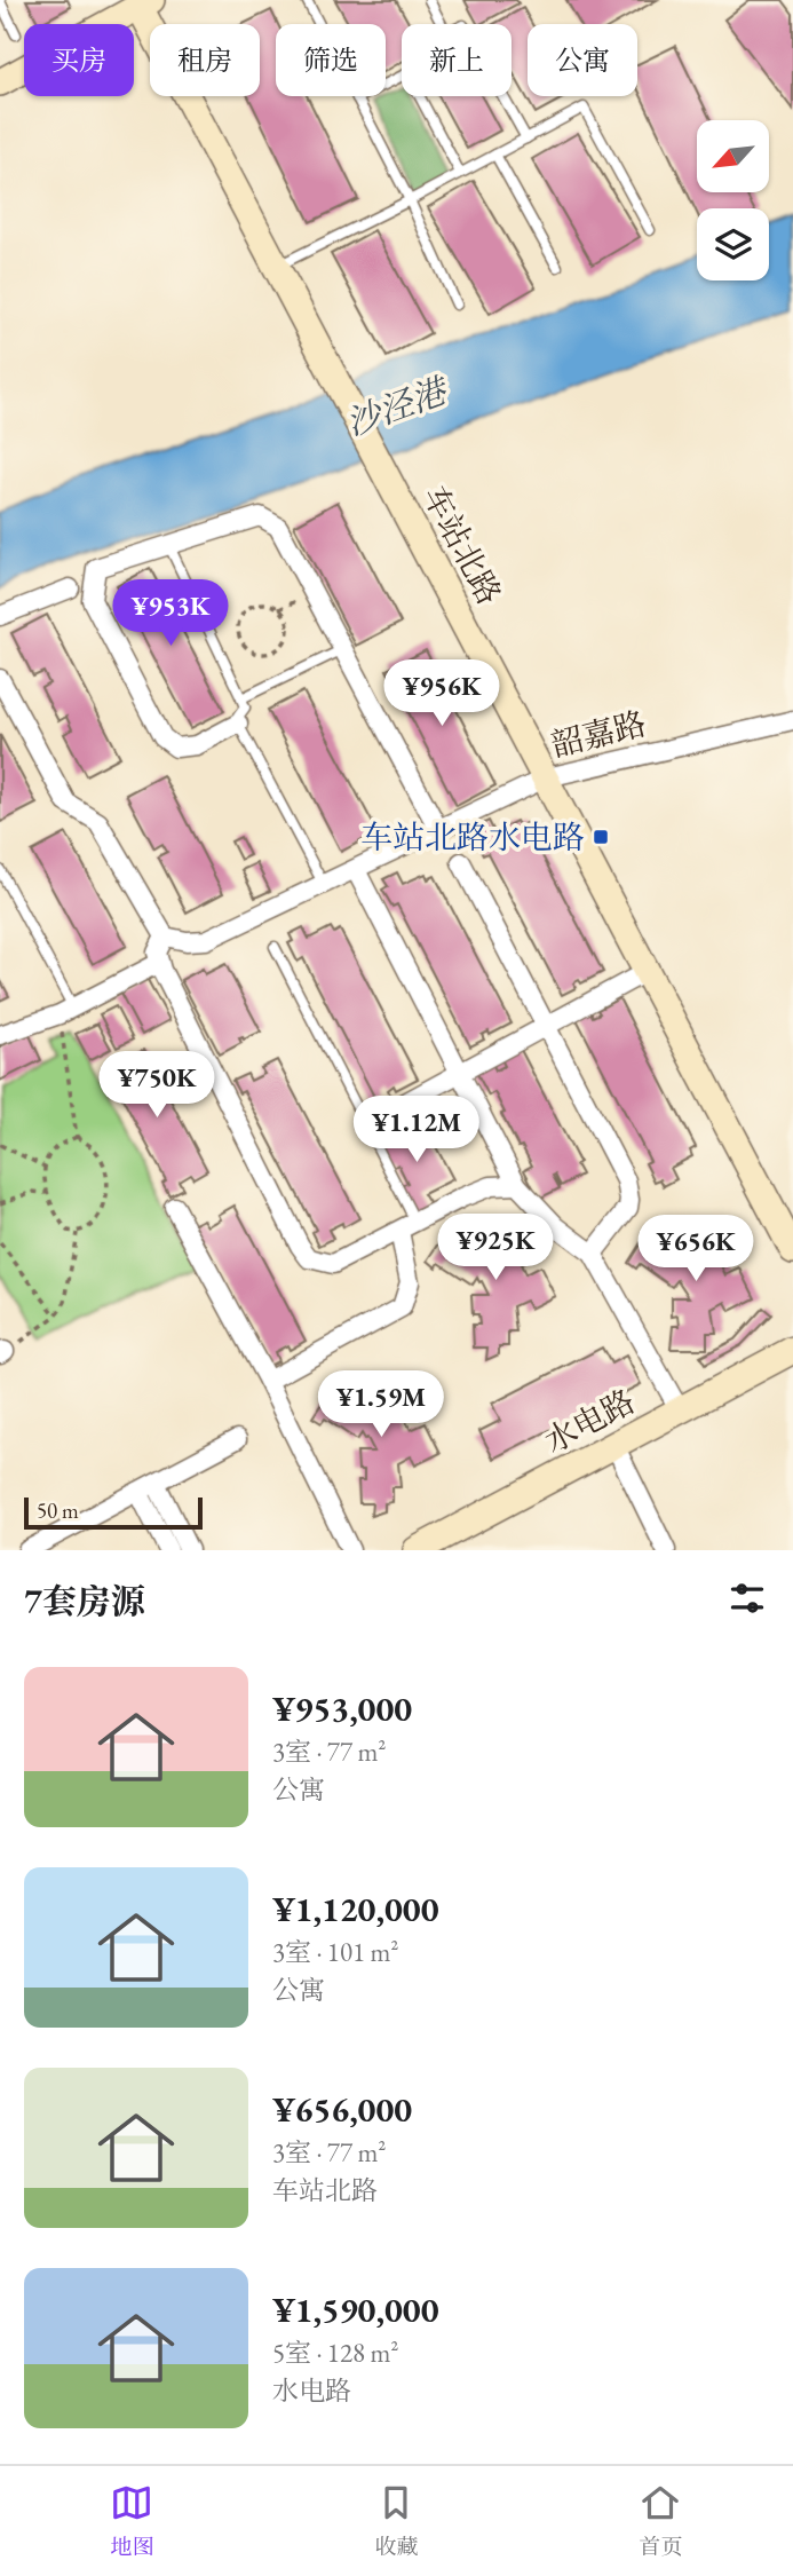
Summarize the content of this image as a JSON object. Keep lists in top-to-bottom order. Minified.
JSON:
{"streets":{"street":["车站北路","韶嘉路","水电路"]},"crossings":[["车站北路","韶嘉路"]],"water":["沙泾港"],"places":{"transit":["车站北路水电路"]},"scale_bar":"50 m","north":"bottom left","page":{"chip":["买房","租房","筛选","新上","公寓"],"price":["¥953K","¥956K","¥750K","¥1.12M","¥925K","¥656K","¥1.59M"],"scale":"50 m","heading":"7套房源","list":[{"name":"¥953,000","note":"3室 · 77 m² · 公寓"},{"name":"¥1,120,000","note":"3室 · 101 m² · 公寓"},{"name":"¥656,000","note":"3室 · 77 m² · 车站北路"},{"name":"¥1,590,000","note":"5室 · 128 m² · 水电路"}],"tabs":["地图","收藏","首页"]}}
